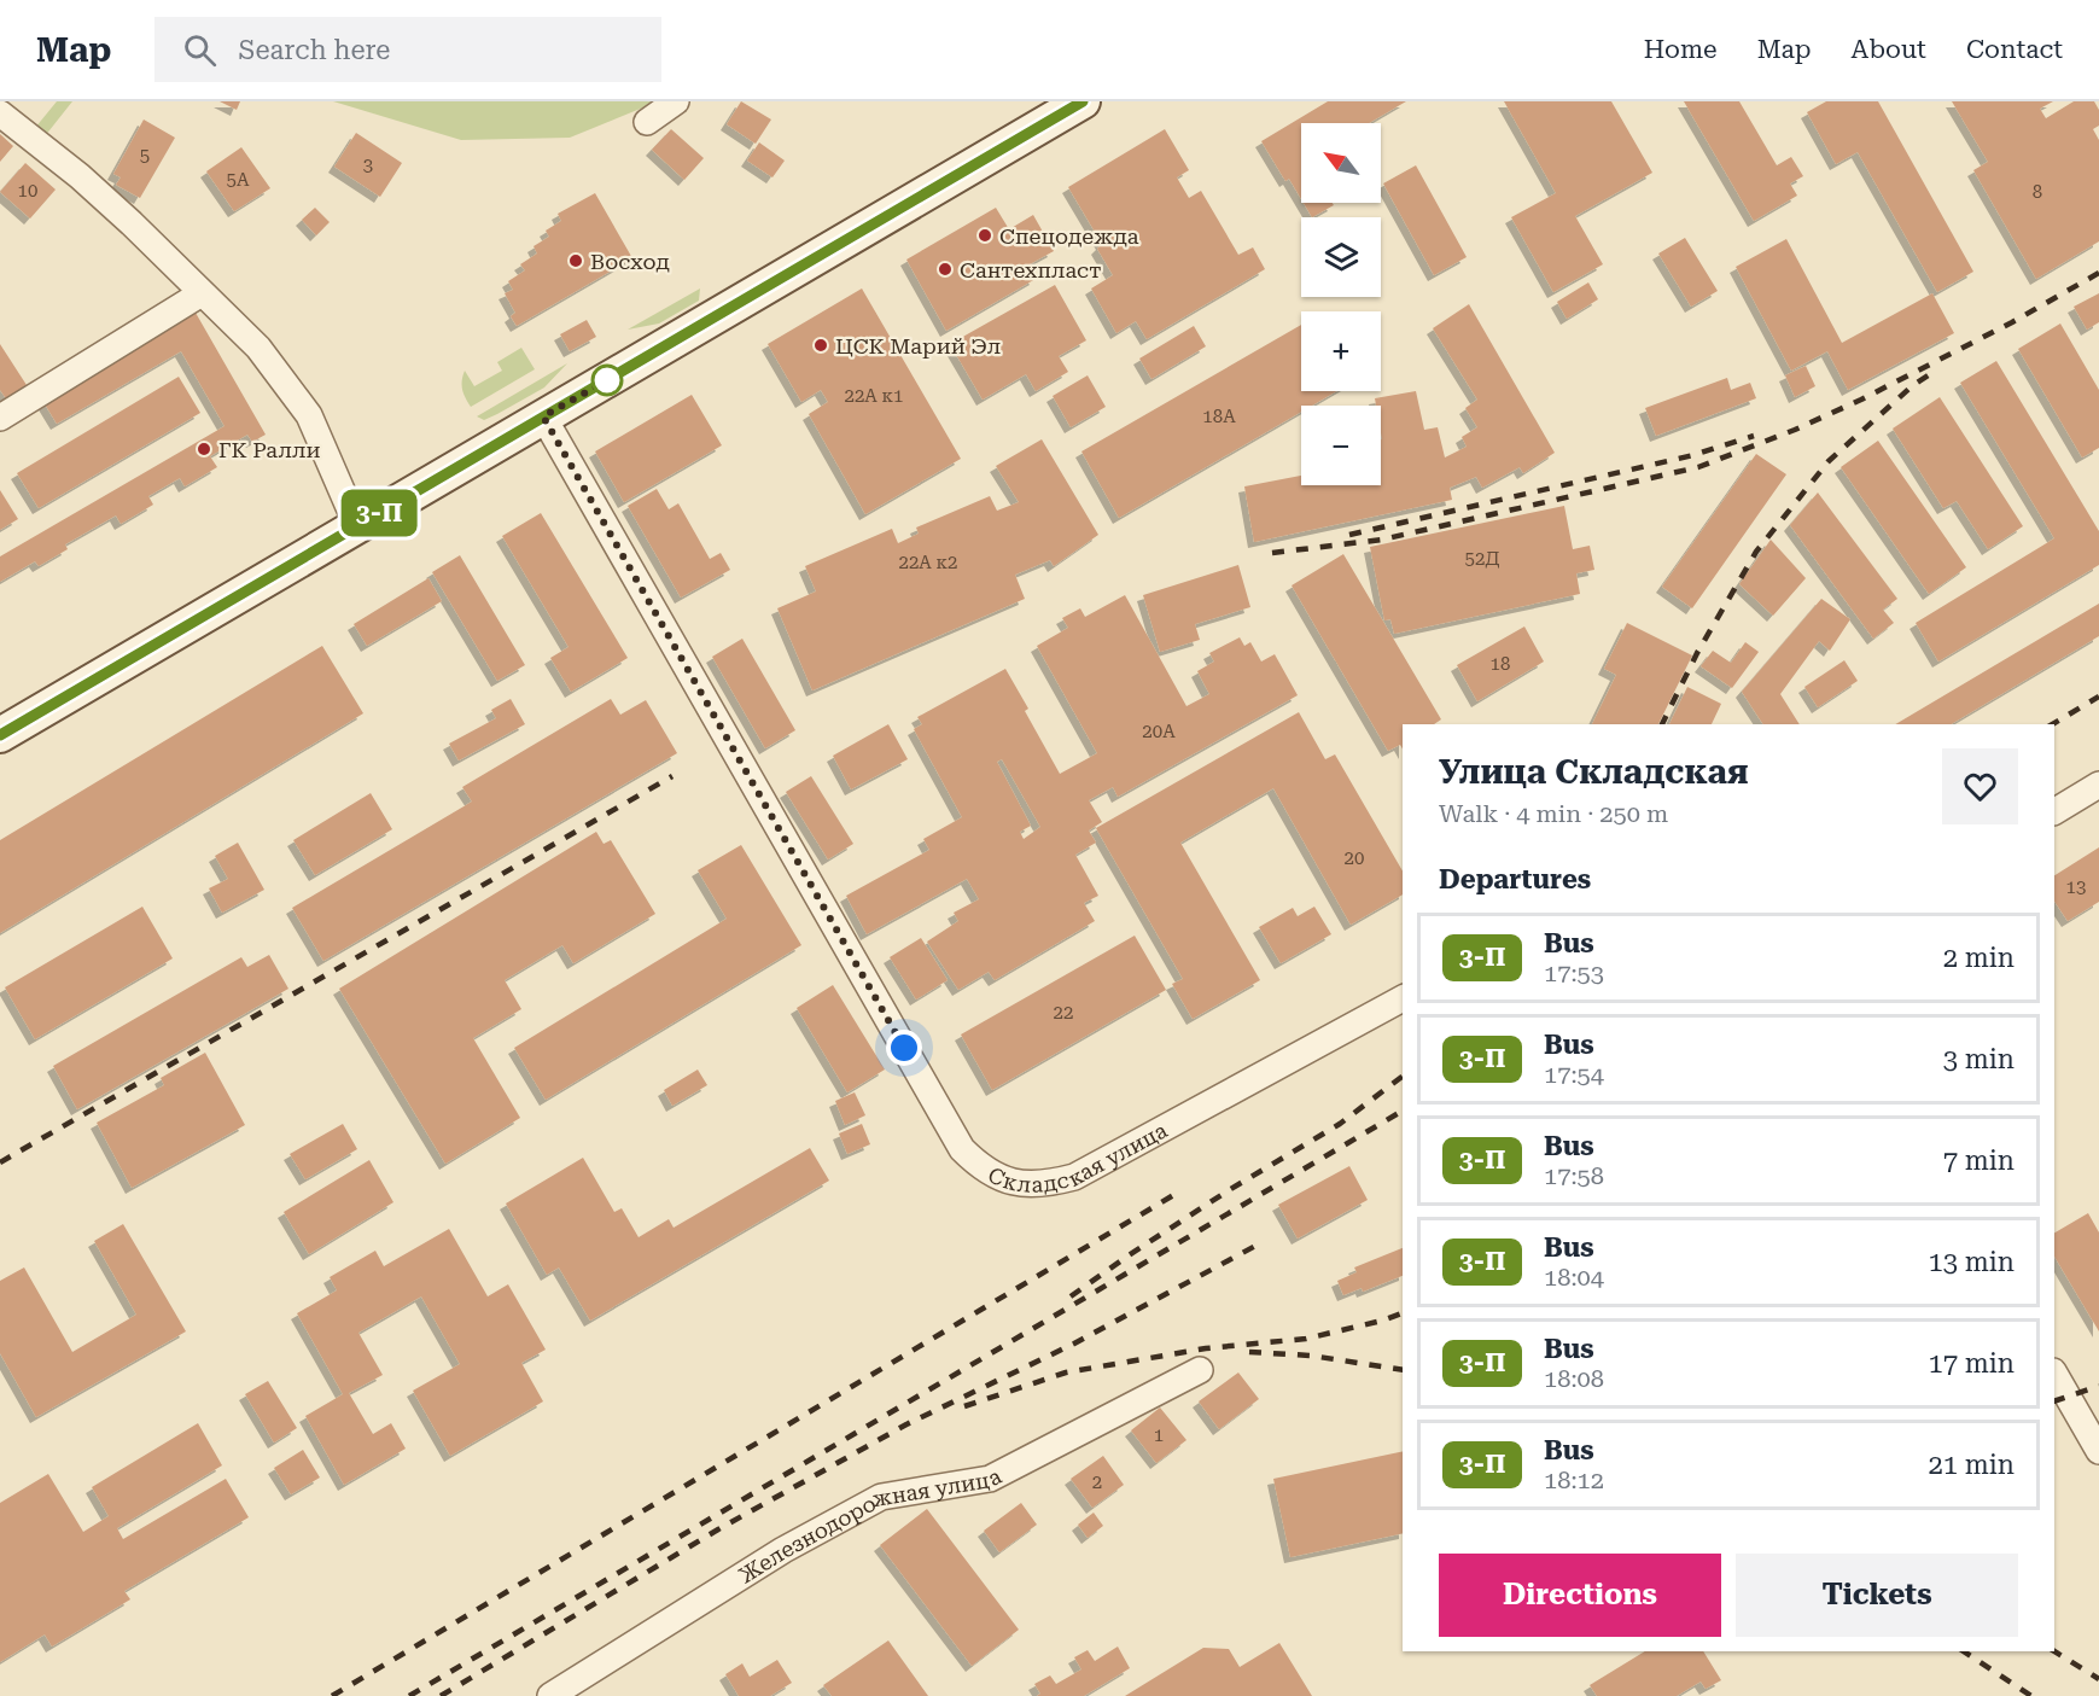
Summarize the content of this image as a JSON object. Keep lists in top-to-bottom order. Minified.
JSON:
{"streets":{"street":["Складская улица","Железнодорожная улица"]},"places":["Спецодежда","Восход","Сантехпласт","ЦСК Марий Эл","ГК Ралли"],"lines":["bus line 3-П"],"house_numbers":["5","3","5А","10","8","22А к1","18А","52Д","22А к2","18","20А","20","13","22","1","2"],"north":"top left","page":{"header":"Map","search":"Search here","nav":["Home","Map","About","Contact"],"on_map":"3-П","map_buttons":["+","−"],"heading":[["Улица Складская","Walk · 4 min · 250 m"],"Departures"],"list":[{"mark":"3-П","name":"Bus","note":"17:53","value":"2 min"},{"mark":"3-П","name":"Bus","note":"17:54","value":"3 min"},{"mark":"3-П","name":"Bus","note":"17:58","value":"7 min"},{"mark":"3-П","name":"Bus","note":"18:04","value":"13 min"},{"mark":"3-П","name":"Bus","note":"18:08","value":"17 min"},{"mark":"3-П","name":"Bus","note":"18:12","value":"21 min"}],"buttons":["Directions","Tickets"]}}
